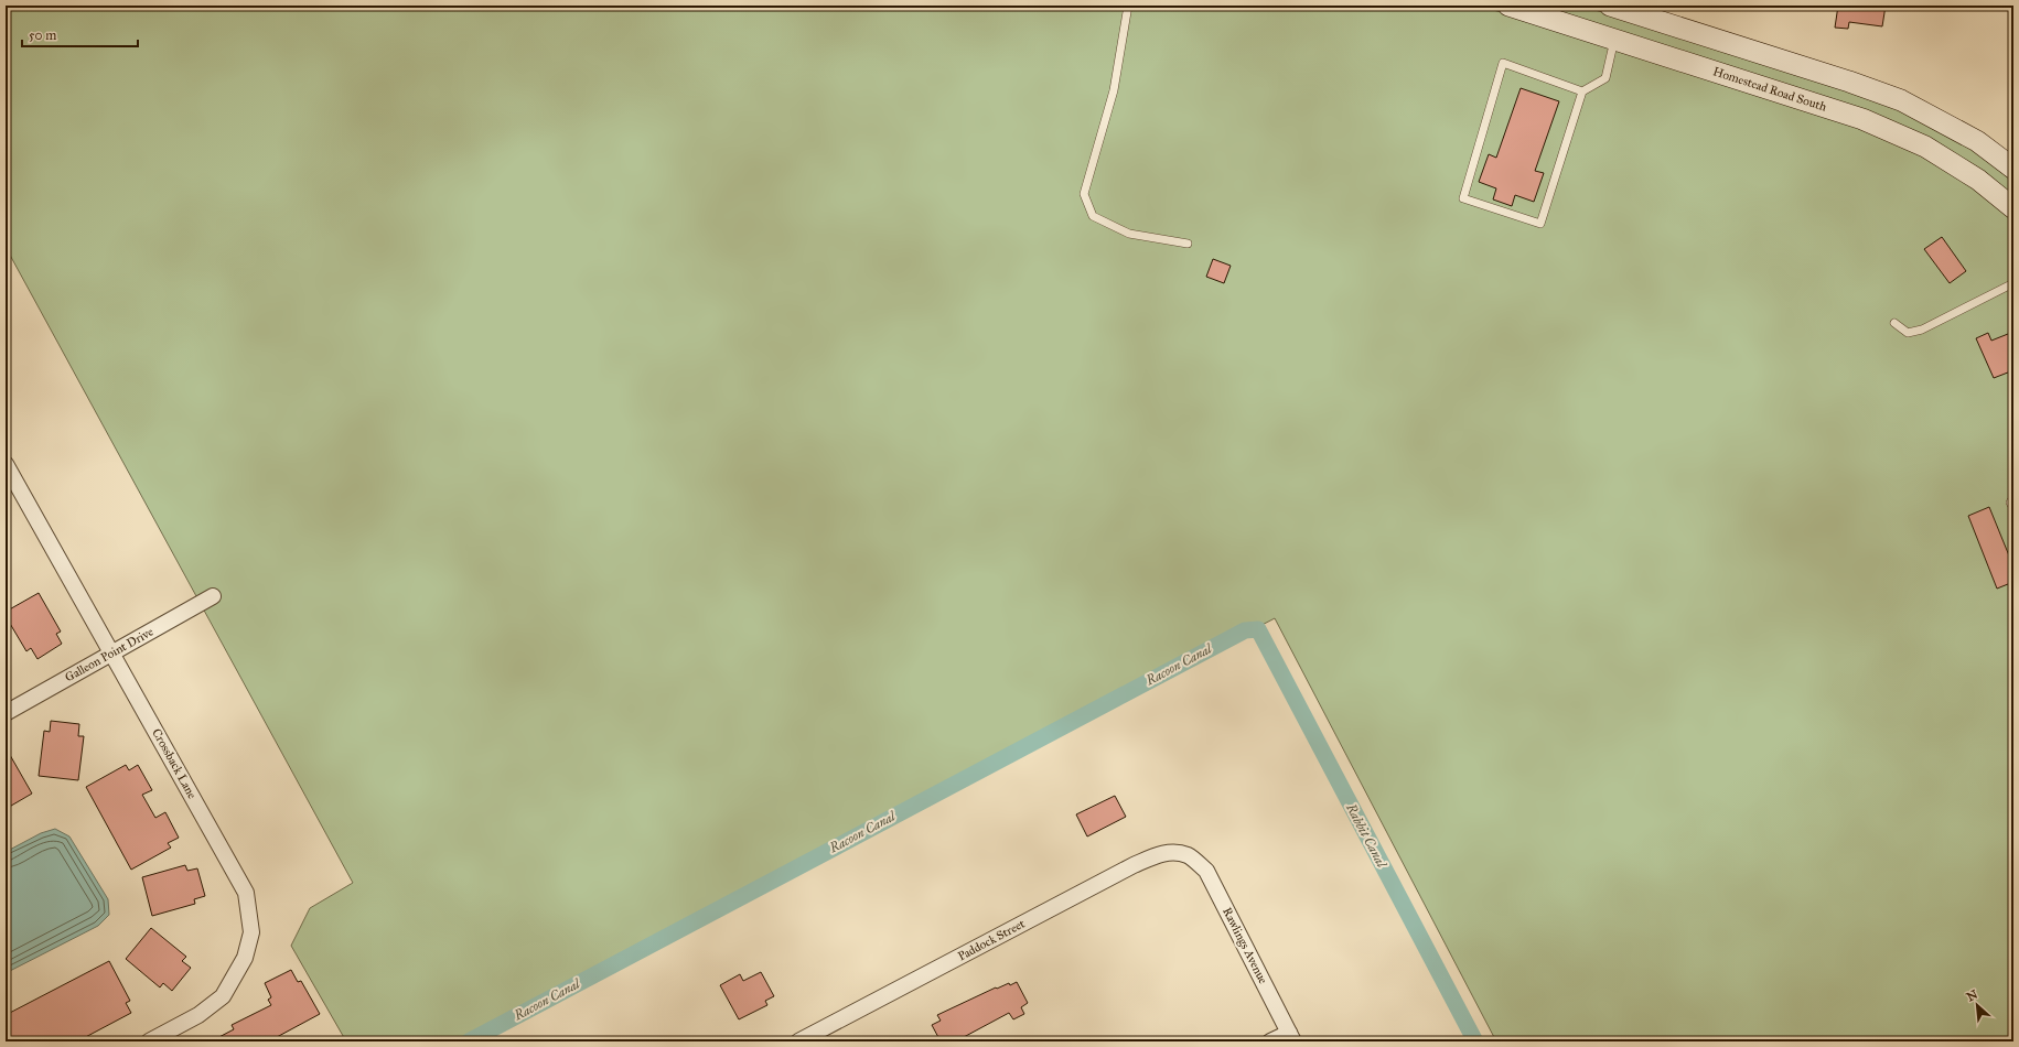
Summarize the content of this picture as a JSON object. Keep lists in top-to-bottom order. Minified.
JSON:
{"streets":{"main road":["Homestead Road South"],"street":["Galleon Point Drive","Crossback Lane","Paddock Street","Rawlings Avenue"]},"crossings":[["Galleon Point Drive","Crossback Lane"],["Paddock Street","Rawlings Avenue"]],"water":["Racoon Canal","Rabbit Canal"],"scale_bar":"50 m","north":"top left"}
